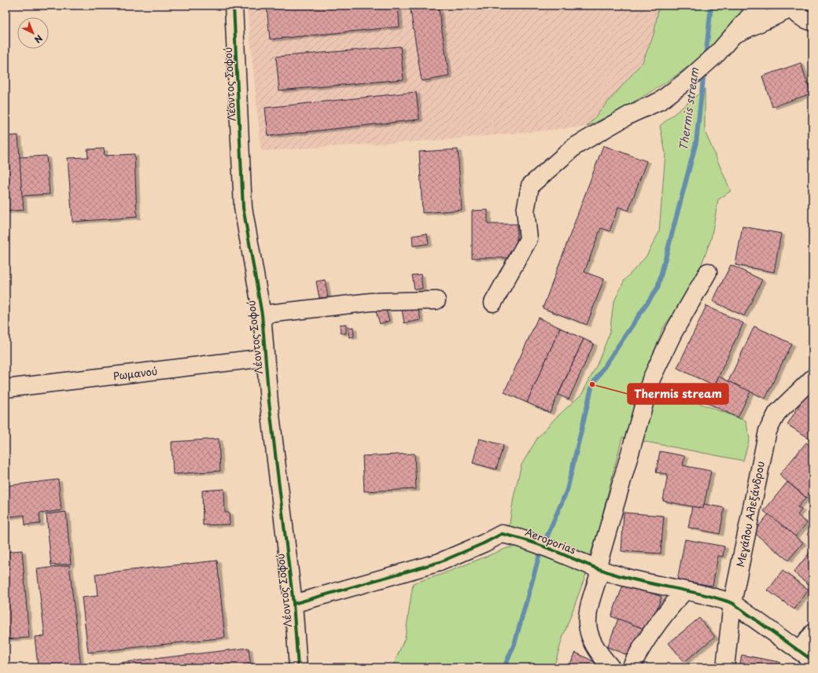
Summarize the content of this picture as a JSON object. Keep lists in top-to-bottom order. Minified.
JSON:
{"streets":{"street":["Λέοντος Σοφού","Ρωμανού","Μεγάλου Αλεξάνδρου","Aeroporias"]},"crossings":[["Λέοντος Σοφού","Ρωμανού"],["Λέοντος Σοφού","Aeroporias"],["Μεγάλου Αλεξάνδρου","Aeroporias"]],"water":["Thermis stream"],"places":["Thermis stream"],"north":"bottom right"}
